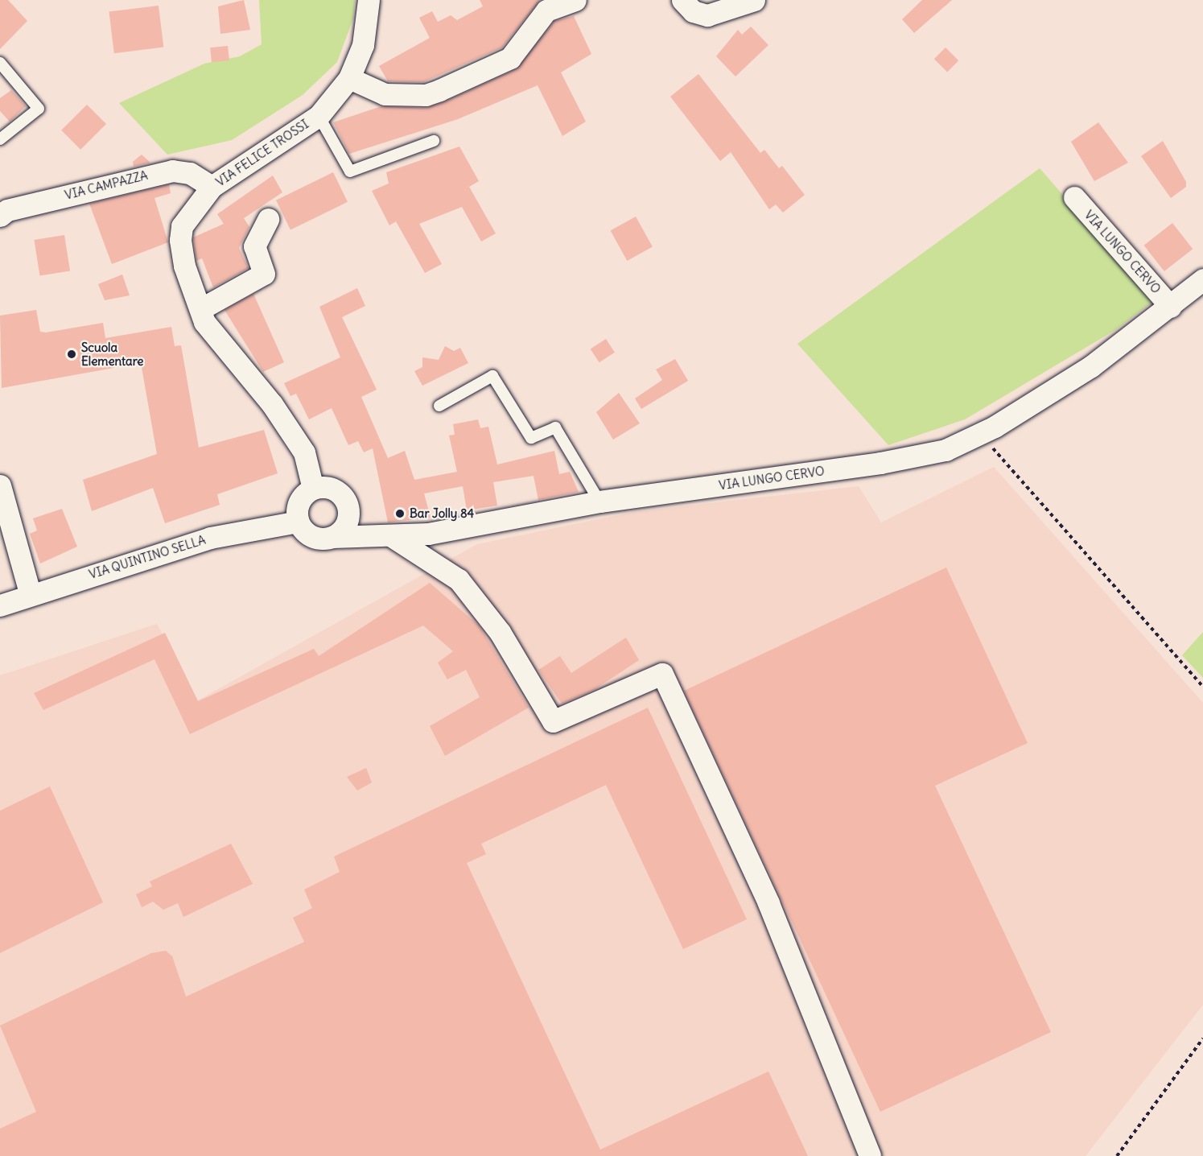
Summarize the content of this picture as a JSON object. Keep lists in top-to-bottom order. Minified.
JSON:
{"streets":{"street":["VIA FELICE TROSSI","VIA CAMPAZZA","VIA LUNGO CERVO","VIA QUINTINO SELLA"]},"crossings":[["VIA FELICE TROSSI","VIA CAMPAZZA"],["VIA FELICE TROSSI","VIA LUNGO CERVO"],["VIA FELICE TROSSI","VIA QUINTINO SELLA"],["VIA LUNGO CERVO","VIA QUINTINO SELLA"]],"places":["Scuola Elementare","Bar Jolly 84"]}
